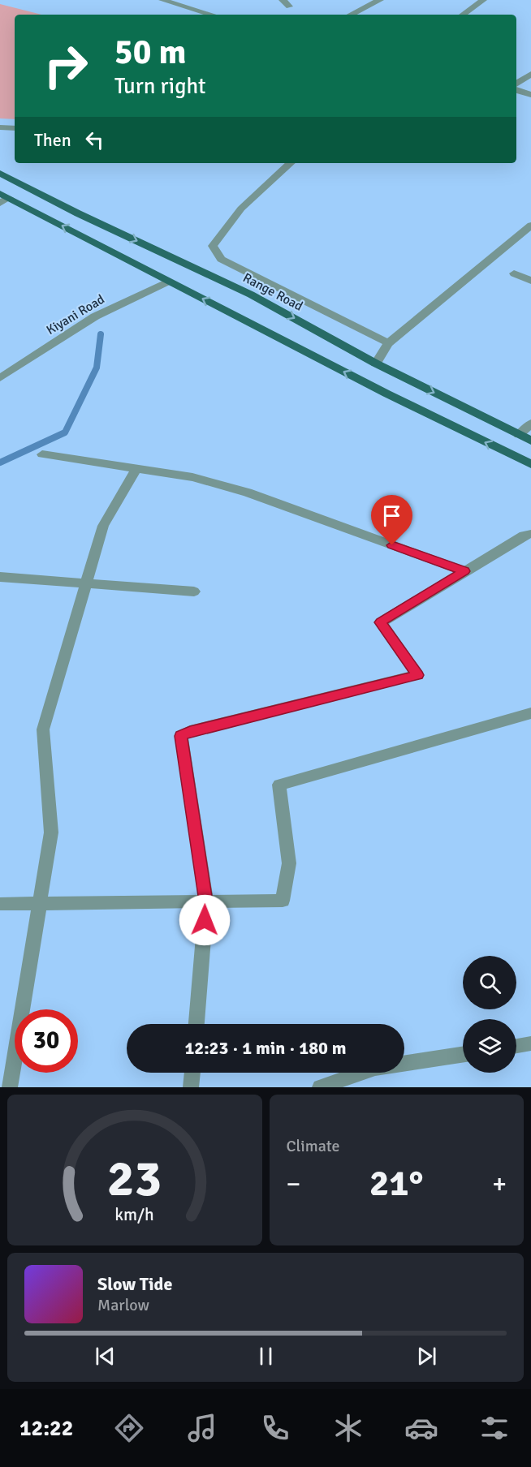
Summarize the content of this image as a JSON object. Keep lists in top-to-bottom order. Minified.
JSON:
{"streets":{"main road":["Range Road"],"street":["Kiyani Road"]},"page":{"turn":["50 m","Turn right"],"then":"Then","limit":"30","trip":"12:23 · 1 min · 180 m","tile":"Climate","heat":["−","21°","+"],"song":["Slow Tide","Marlow"],"tabs":"12:22","gauge":["23","km/h"]}}
